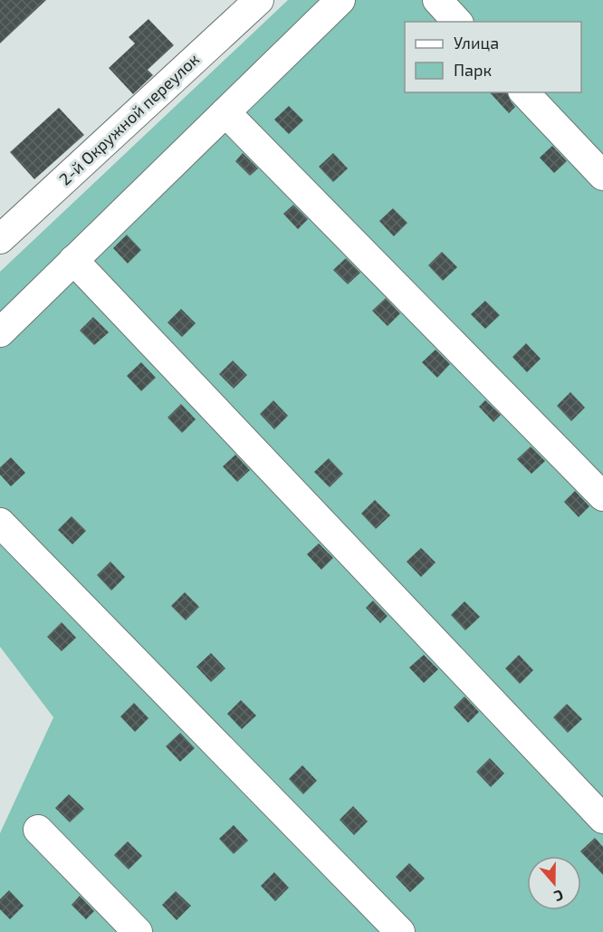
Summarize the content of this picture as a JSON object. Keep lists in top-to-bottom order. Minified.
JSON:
{"streets":{"street":["2-й Окружной переулок"]},"legend":["Улица","Парк"],"north":"bottom"}
